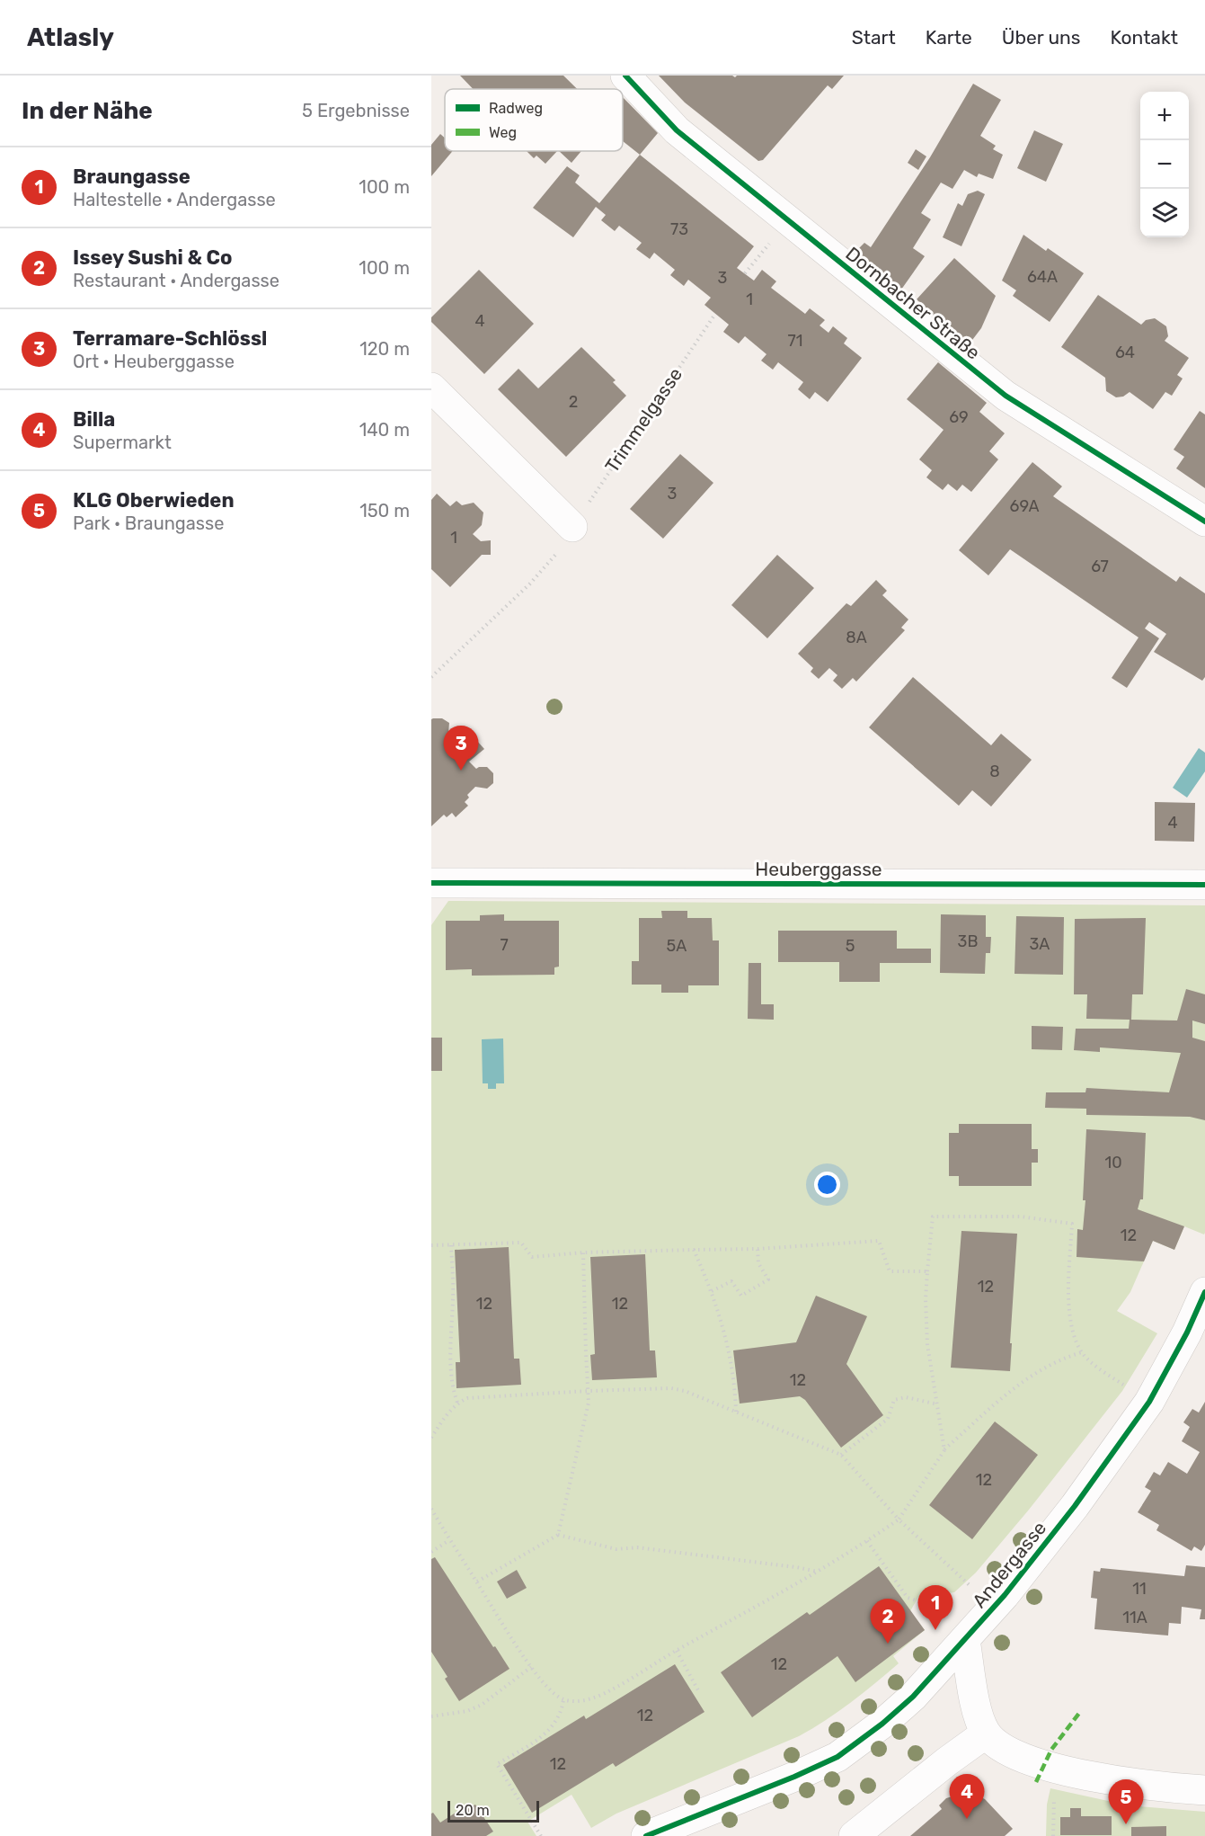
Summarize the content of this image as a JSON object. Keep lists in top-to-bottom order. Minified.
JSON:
{"streets":{"street":["Dornbacher Straße","Heuberggasse","Andergasse"],"path":["Trimmelgasse"]},"house_numbers":["73","64A","3","1","4","71","64","2","69","3","69A","1","67","8A","8","4","3B","3A","7","5A","5","10","12","12","12","12","12","12","11","11A","12","12","12"],"legend":["Radweg","Weg"],"scale_bar":"20 m","page":{"header":"Atlasly","nav":["Start","Karte","Über uns","Kontakt"],"heading":["In der Nähe","5 Ergebnisse"],"map_buttons":["+","−"],"list":[{"mark":"1","name":"Braungasse","note":"Haltestelle · Andergasse","value":"100 m"},{"mark":"2","name":"Issey Sushi & Co","note":"Restaurant · Andergasse","value":"100 m"},{"mark":"3","name":"Terramare-Schlössl","note":"Ort · Heuberggasse","value":"120 m"},{"mark":"4","name":"Billa","note":"Supermarkt","value":"140 m"},{"mark":"5","name":"KLG Oberwieden","note":"Park · Braungasse","value":"150 m"}],"pins":["3","1","2","4","5"],"scale":"20 m"}}
